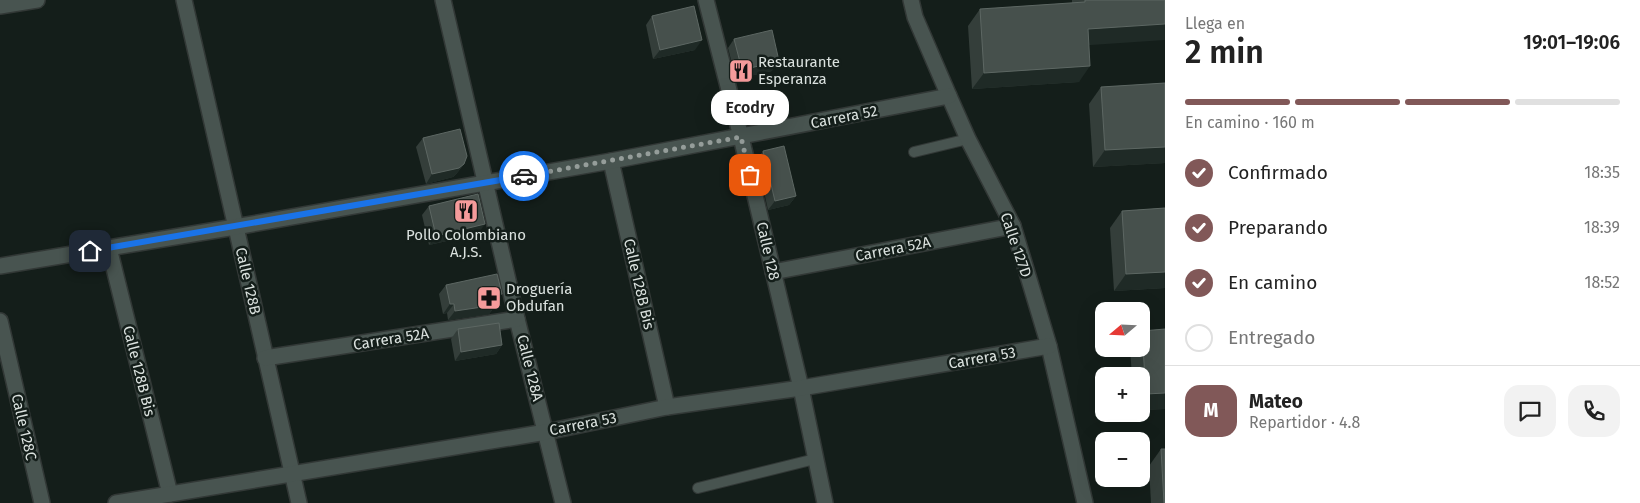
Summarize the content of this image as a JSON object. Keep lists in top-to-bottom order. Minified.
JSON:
{"streets":{"street":["Carrera 52","Calle 127D","Carrera 52A","Calle 128","Calle 128B","Calle 128B Bis","Carrera 53","Calle 128A","Calle 128C"]},"crossings":[["Carrera 52","Calle 127D"],["Carrera 52","Calle 128"],["Carrera 52","Calle 128B"],["Carrera 52","Calle 128B Bis"],["Carrera 52","Calle 128A"],["Calle 127D","Carrera 52A"],["Calle 127D","Carrera 53"],["Carrera 52A","Calle 128"],["Carrera 52A","Calle 128B"],["Carrera 52A","Calle 128A"],["Calle 128","Carrera 53"],["Calle 128B","Carrera 53"],["Calle 128B Bis","Carrera 53"],["Carrera 53","Calle 128A"]],"places":{"restaurant":["Restaurante Esperanza","Pollo Colombiano A.J.S."],"other":["Ecodry"],"pharmacy":["Droguería Obdufan"]},"north":"left","page":{"heading":["2 min","Llega en","19:01–19:06"],"panel":["Mateo","Repartidor · 4.8"],"bar":"En camino · 160 m","bubble":"Ecodry","list":[["Confirmado","18:35"],["Preparando","18:39"],["En camino","18:52"],"Entregado"],"map_buttons":["+","−"],"round":"M"}}
